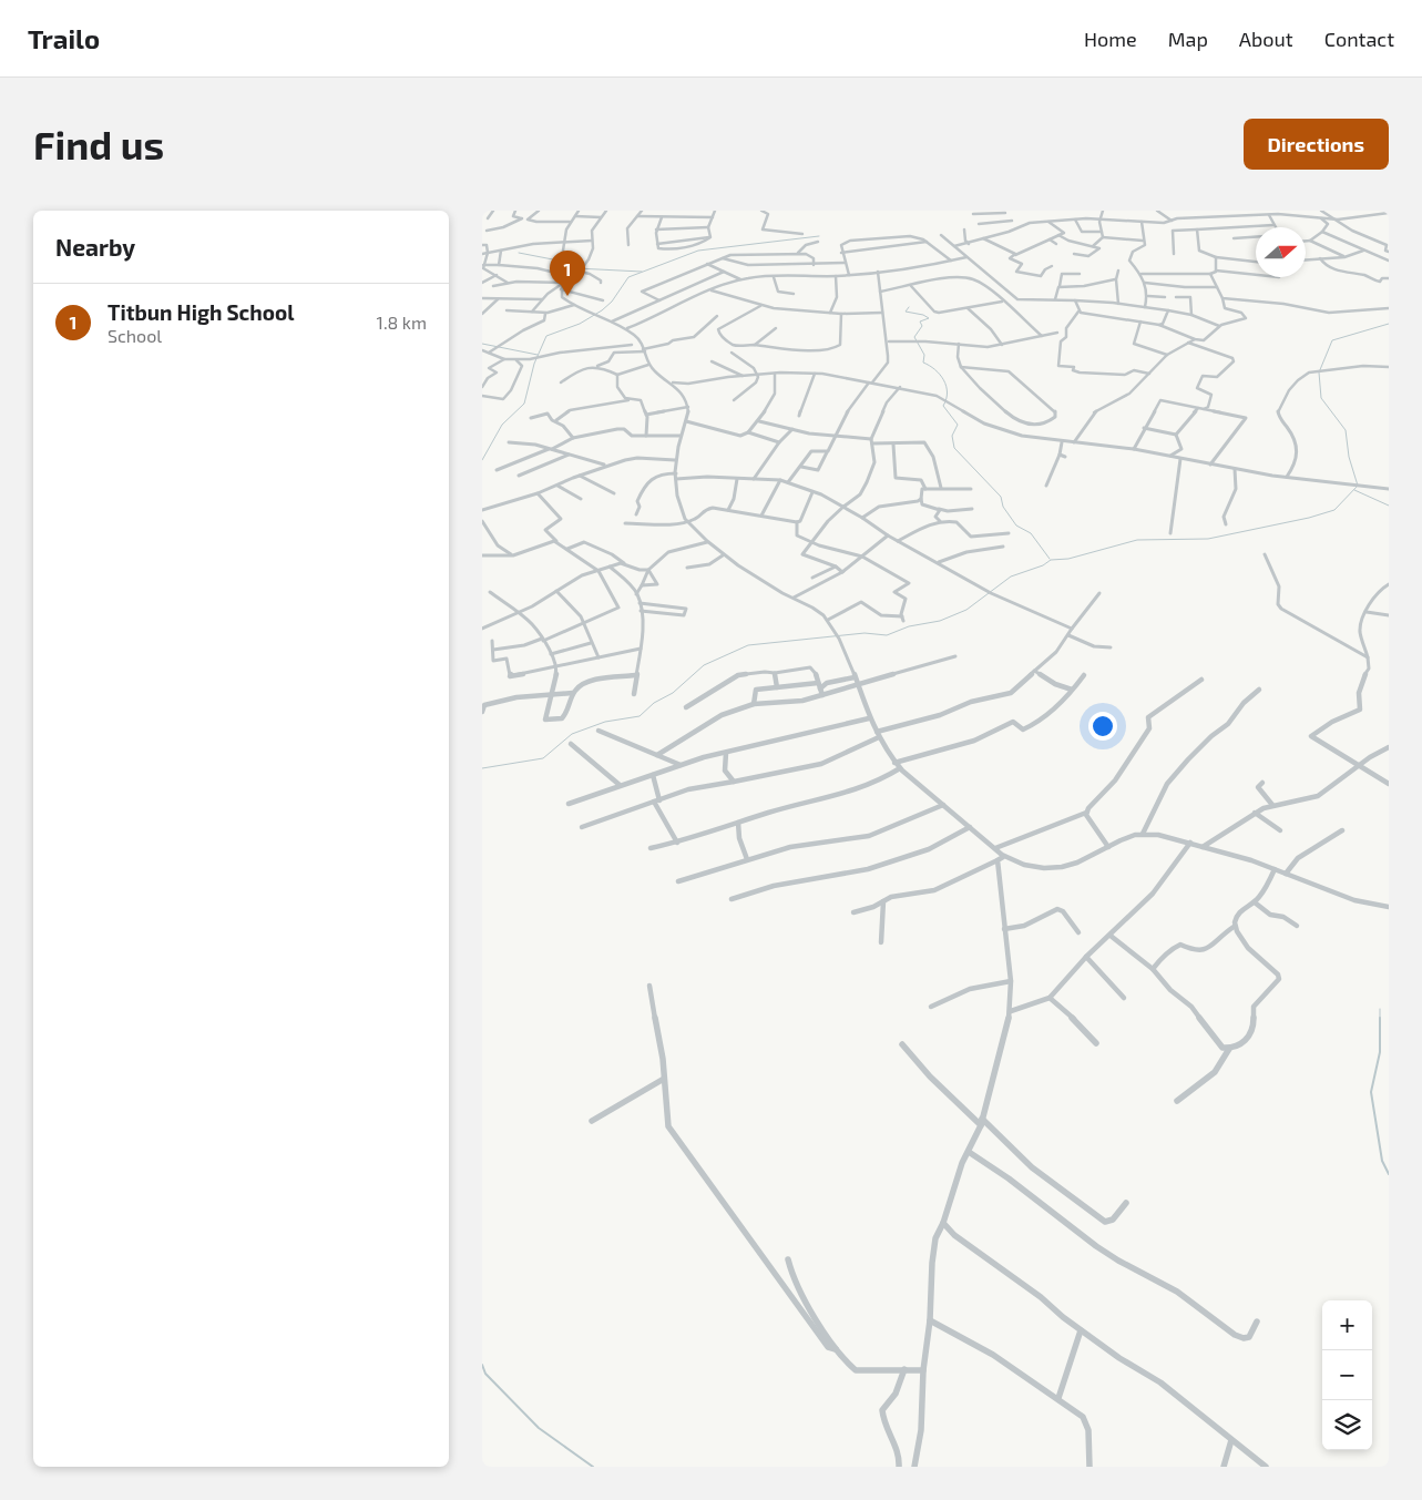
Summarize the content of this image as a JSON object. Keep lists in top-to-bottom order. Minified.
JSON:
{"north":"right","page":{"header":"Trailo","nav":["Home","Map","About","Contact"],"buttons":"Directions","title":"Find us","heading":"Nearby","pins":"1","list":[{"mark":"1","name":"Titbun High School","note":"School","value":"1.8 km"}],"map_buttons":["+","−"]}}
